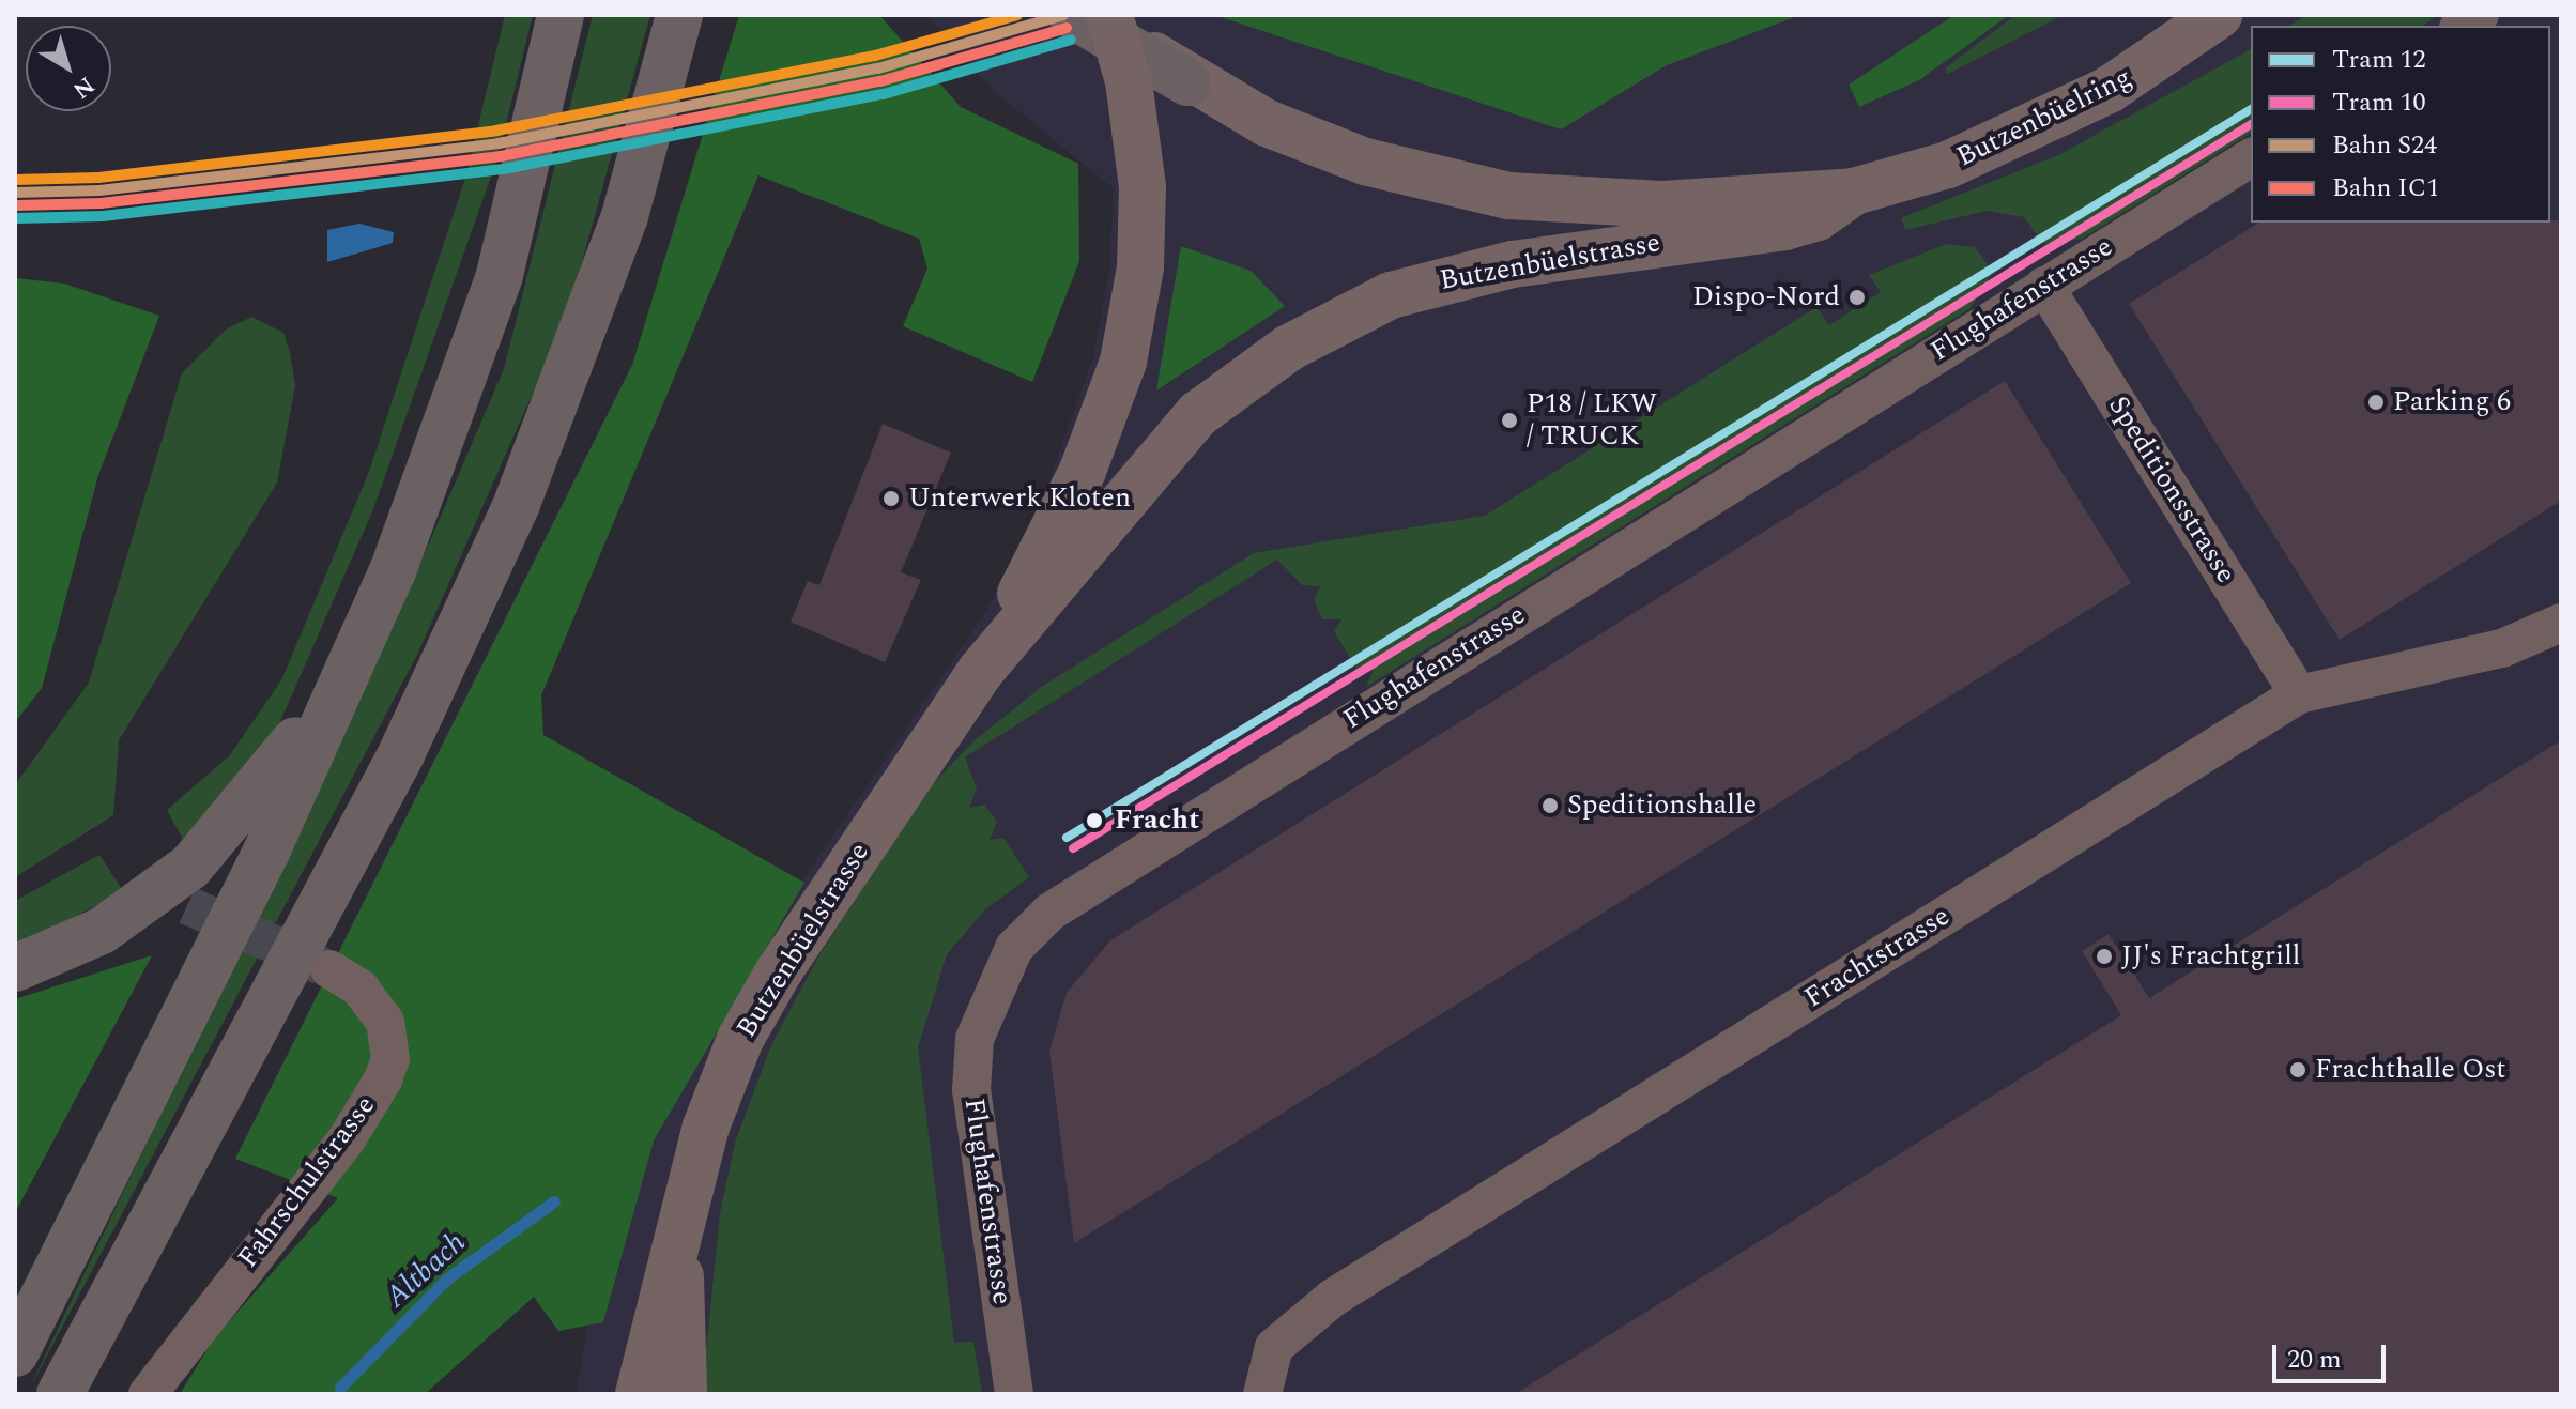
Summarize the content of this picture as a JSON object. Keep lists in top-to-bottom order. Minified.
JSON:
{"streets":{"main road":["Butzenbüelring","Butzenbüelstrasse"],"street":["Flughafenstrasse","Speditionsstrasse","Frachtstrasse","Fahrschulstrasse"]},"crossings":[["Butzenbüelring","Butzenbüelstrasse"],["Flughafenstrasse","Speditionsstrasse"],["Speditionsstrasse","Frachtstrasse"]],"water":["Altbach"],"places":["Dispo-Nord","Parking 6","P18 / LKW / TRUCK","Unterwerk Kloten","Speditionshalle","Fracht","JJ's Frachtgrill","Frachthalle Ost"],"lines":["rail line S24","rail line IC1","tram line 12","tram line 10"],"legend":["Tram 12","Tram 10","Bahn S24","Bahn IC1"],"scale_bar":"20 m","north":"bottom right"}
